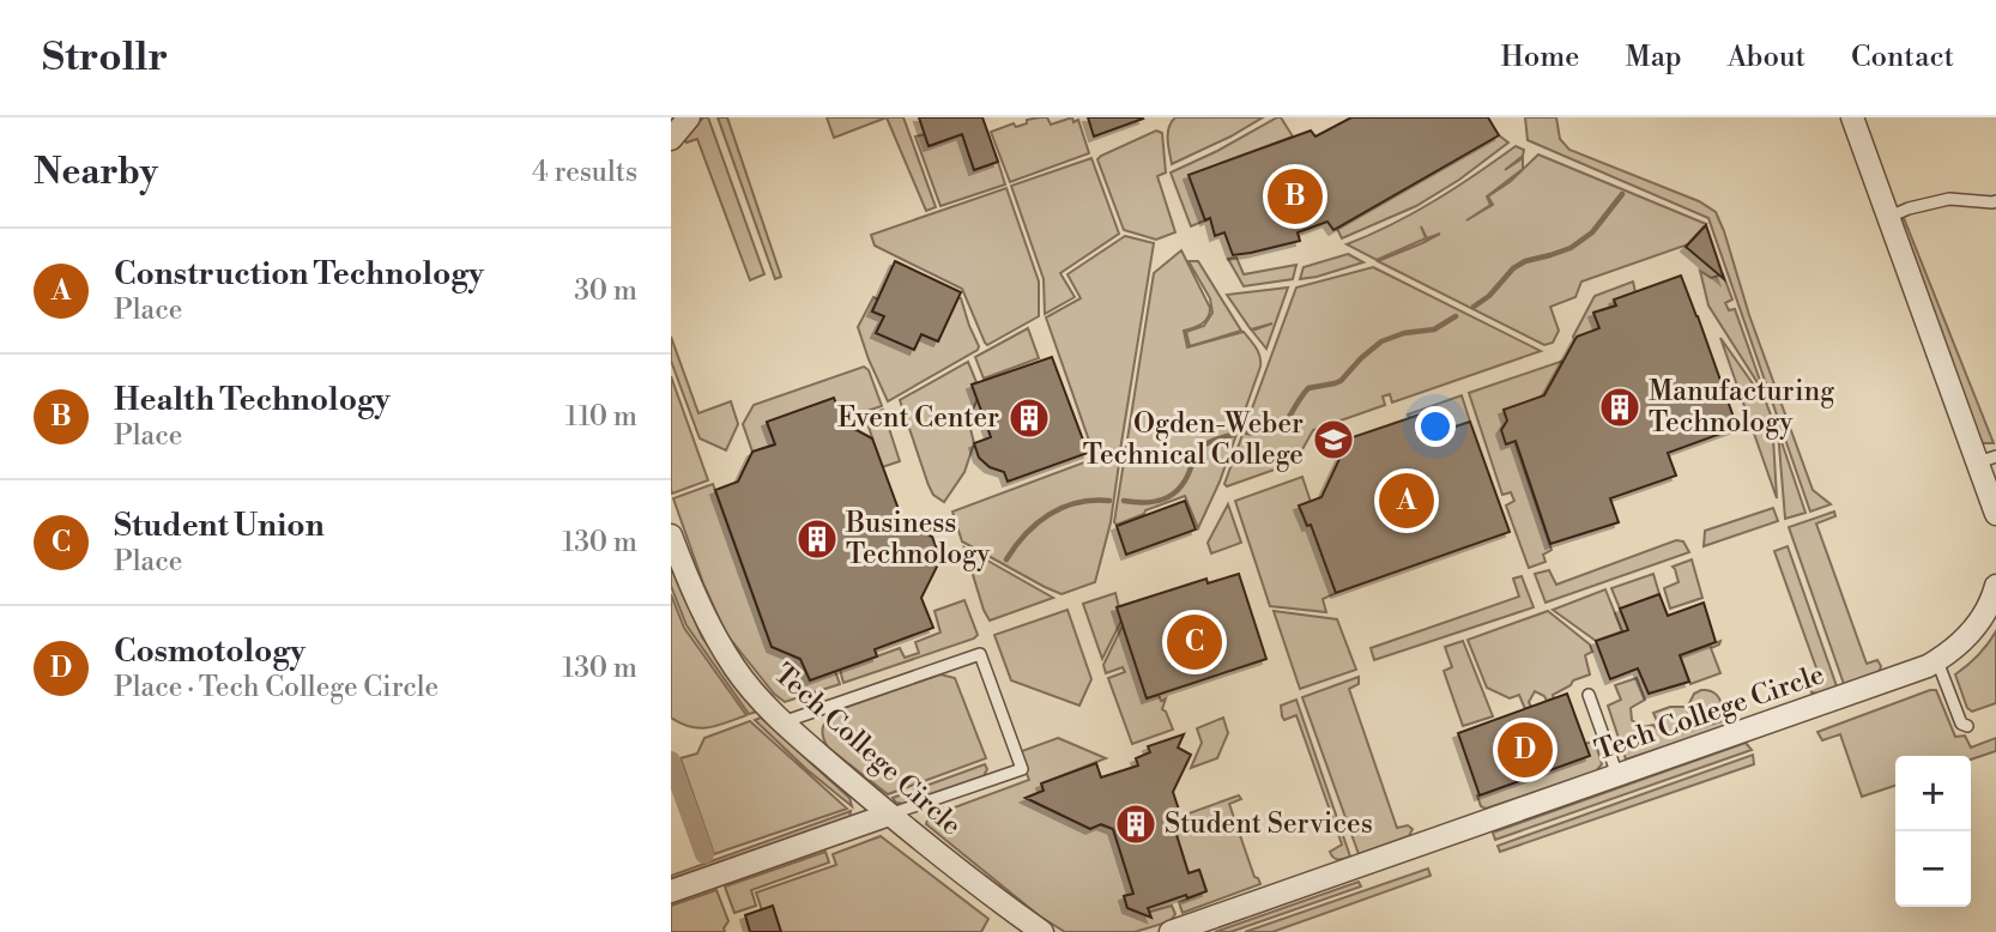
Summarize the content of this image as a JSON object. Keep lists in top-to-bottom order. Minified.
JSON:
{"streets":{"street":["Tech College Circle"]},"places":{"building":["Manufacturing Technology","Event Center","Business Technology","Student Services"],"school or university":["Ogden-Weber Technical College"]},"page":{"header":"Strollr","nav":["Home","Map","About","Contact"],"heading":["Nearby","4 results"],"pins":["B","A","C","D"],"list":[{"mark":"A","name":"Construction Technology","note":"Place","value":"30 m"},{"mark":"B","name":"Health Technology","note":"Place","value":"110 m"},{"mark":"C","name":"Student Union","note":"Place","value":"130 m"},{"mark":"D","name":"Cosmotology","note":"Place · Tech College Circle","value":"130 m"}],"map_buttons":["+","−"]}}
